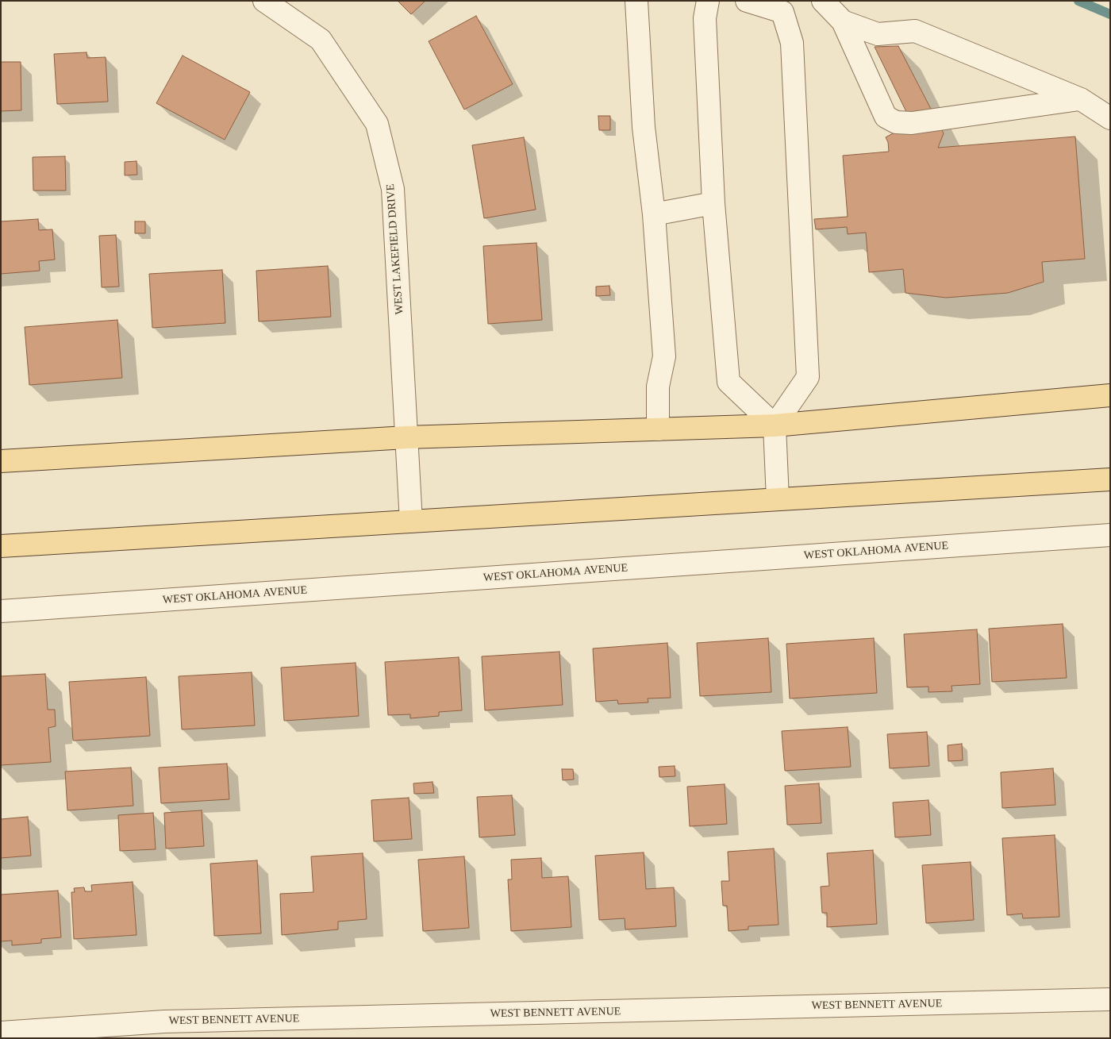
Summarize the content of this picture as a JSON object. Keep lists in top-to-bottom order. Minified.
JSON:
{"streets":{"street":["WEST LAKEFIELD DRIVE","WEST OKLAHOMA AVENUE","WEST BENNETT AVENUE"]}}
